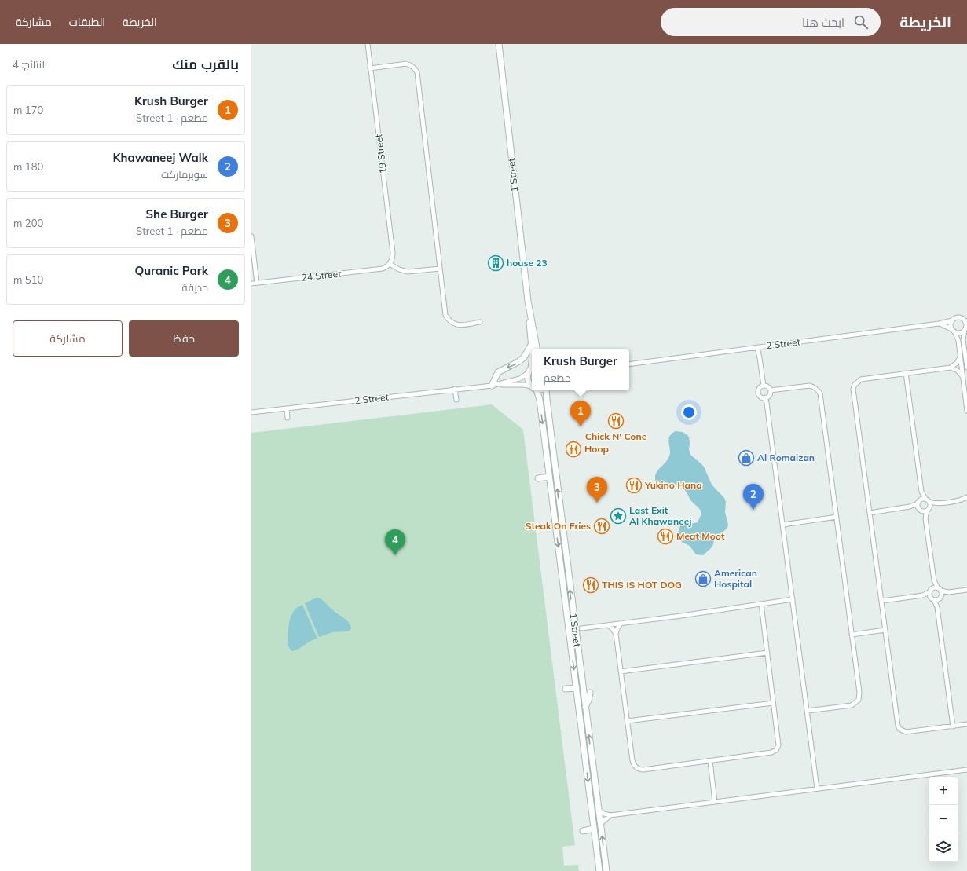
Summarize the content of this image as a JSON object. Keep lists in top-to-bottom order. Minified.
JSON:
{"streets":{"street":["19 Street","1 Street","24 Street","2 Street"]},"crossings":[["19 Street","24 Street"],["1 Street","2 Street"]],"places":{"building":["house 23"],"restaurant":["Chick N' Cone","Hoop","Yukino Hana","Steak On Fries","Meat Moot","THIS IS HOT DOG"],"shop":["Al Romaizan","American Hospital"],"place":["Last Exit Al Khawaneej"]},"page":{"header":"الخريطة","search":"ابحث هنا","nav":["الخريطة","الطبقات","مشاركة"],"heading":["بالقرب منك","النتائج: 4"],"list":[{"mark":"1","name":"Krush Burger","note":"مطعم · 1 Street","value":"170 m"},{"mark":"2","name":"Khawaneej Walk","note":"سوبرماركت","value":"180 m"},{"mark":"3","name":"She Burger","note":"مطعم · 1 Street","value":"200 m"},{"mark":"4","name":"Quranic Park","note":"حديقة","value":"510 m"}],"buttons":["حفظ","مشاركة"],"popup":["Krush Burger","مطعم"],"pins":["1","3","2","4"],"map_buttons":["+","−"]}}
